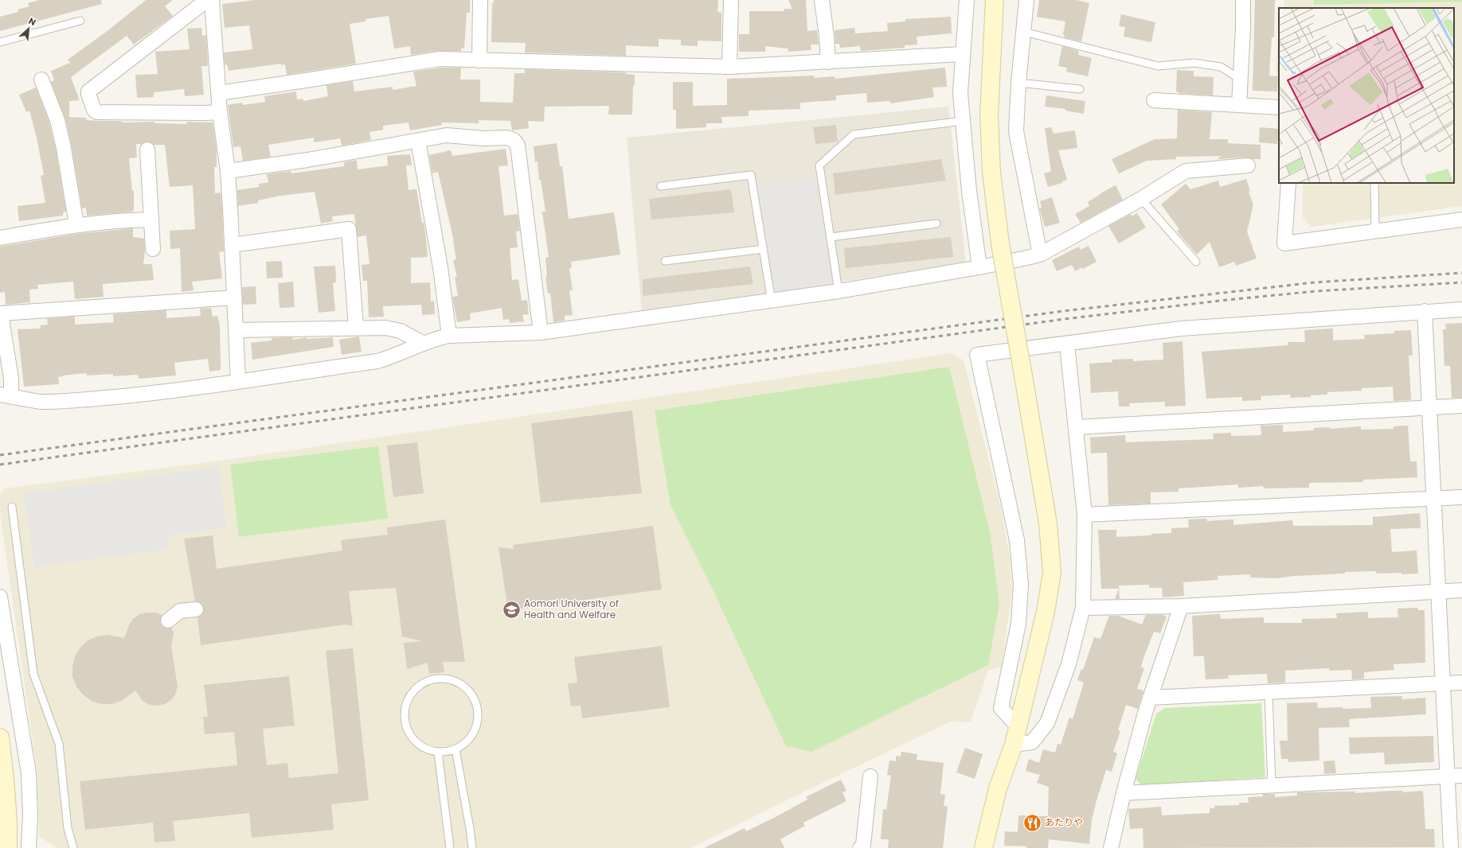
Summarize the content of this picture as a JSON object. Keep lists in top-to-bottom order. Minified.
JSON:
{"places":{"school or university":["Aomori University of Health and Welfare"],"restaurant":["あたりや"]},"north":"top right"}
